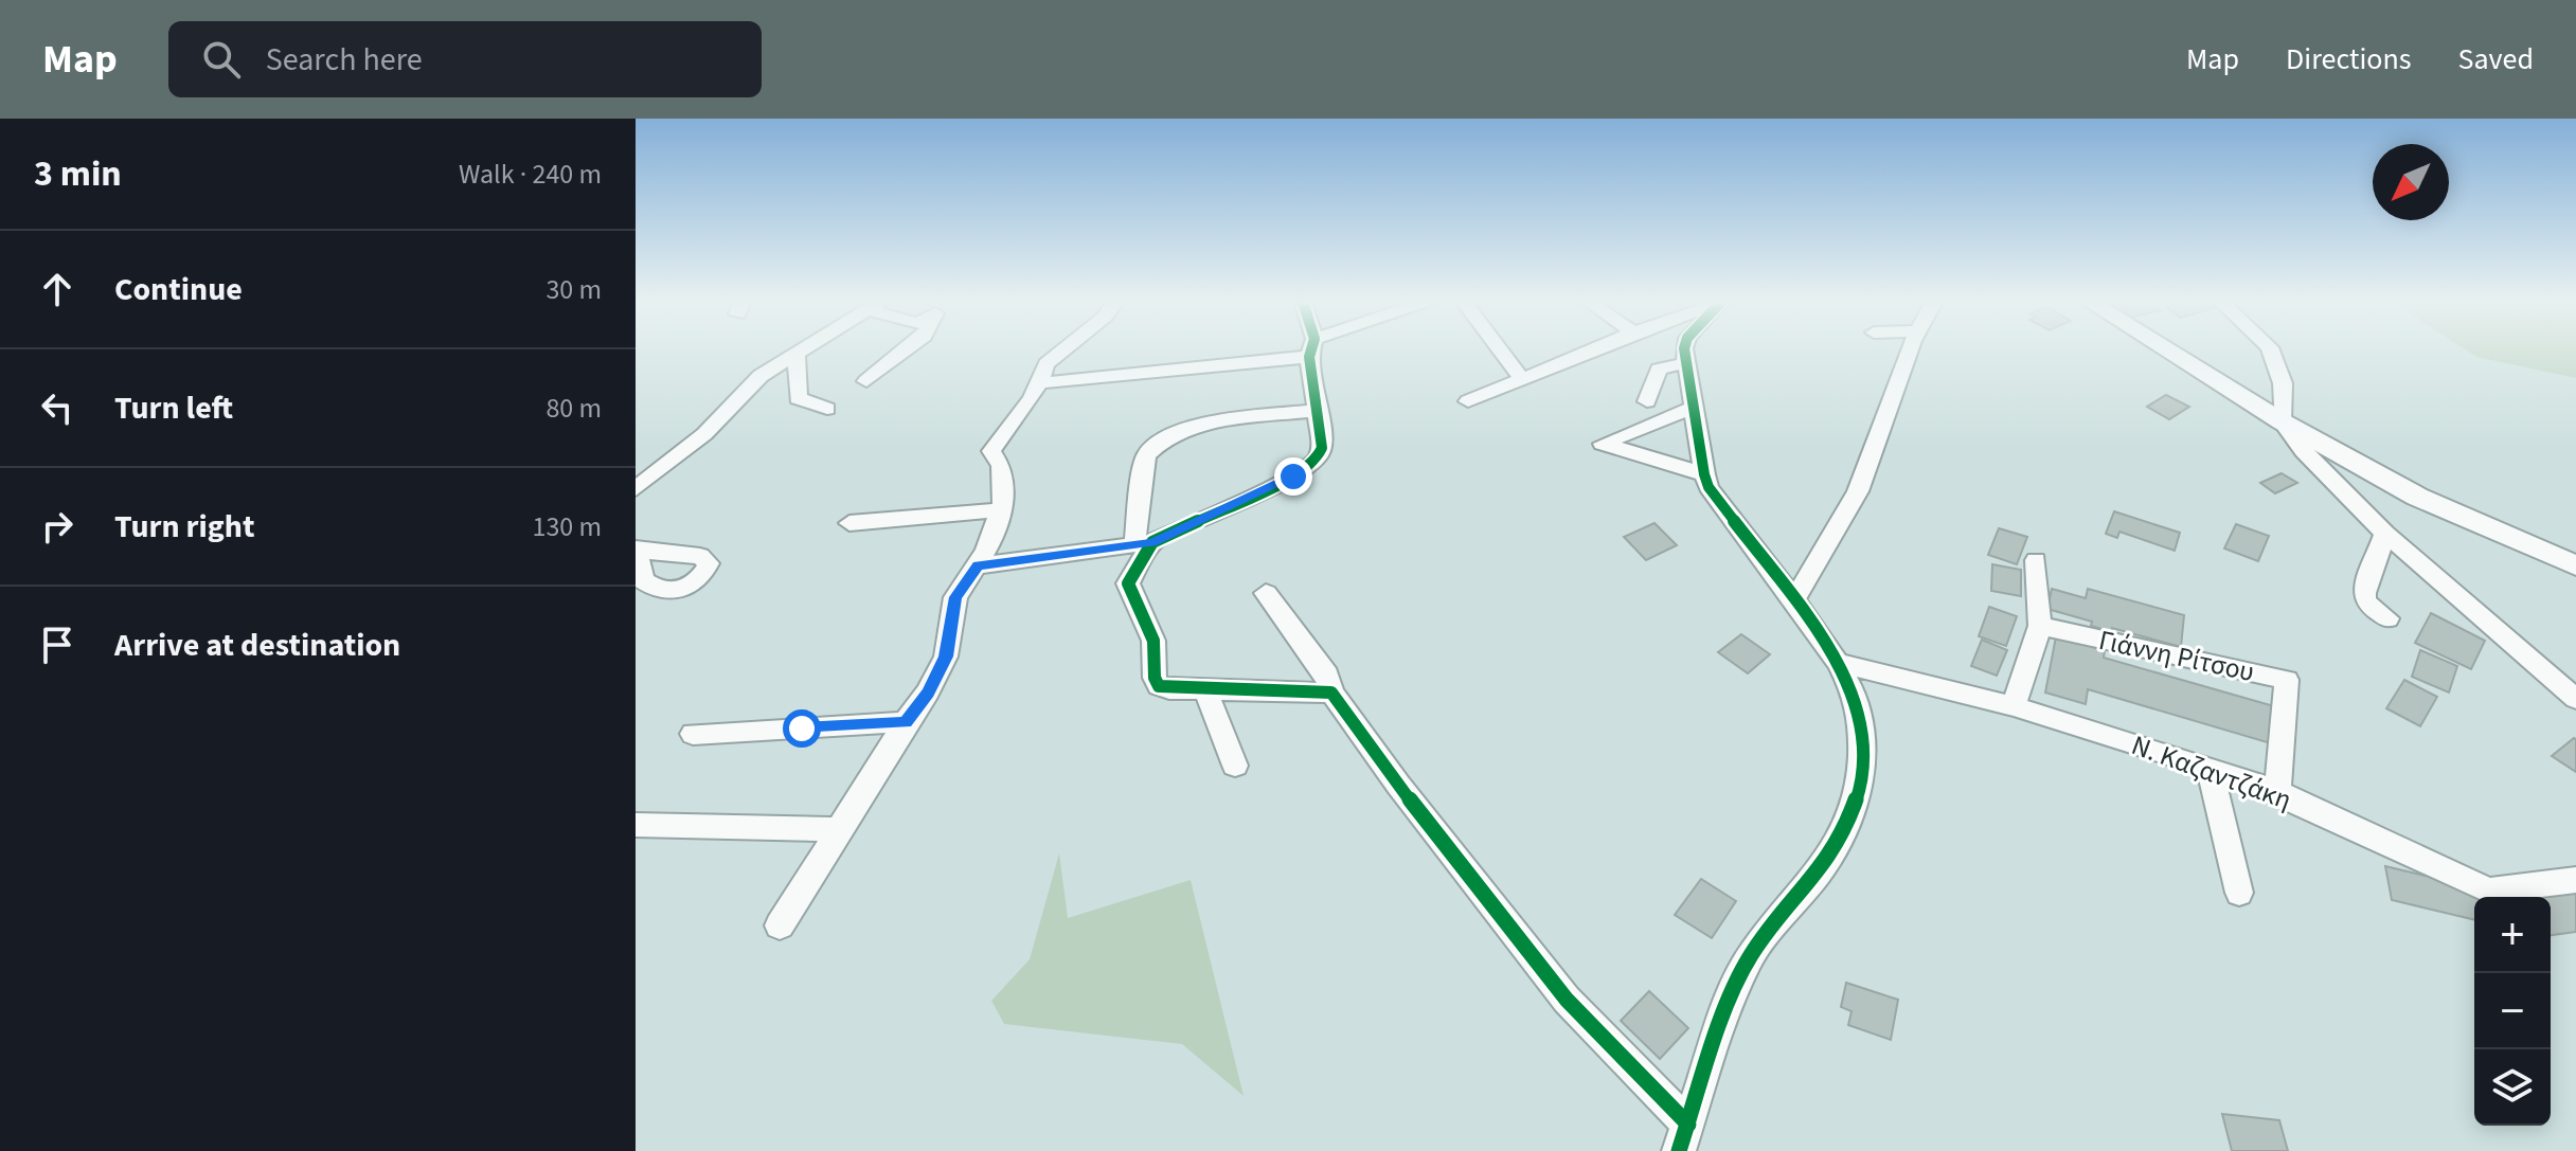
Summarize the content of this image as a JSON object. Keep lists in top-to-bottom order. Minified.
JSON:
{"streets":{"street":["Γιάννη Ρίτσου","Ν. Καζαντζάκη"]},"crossings":[["Γιάννη Ρίτσου","Ν. Καζαντζάκη"]],"north":"bottom left","page":{"header":"Map","search":"Search here","nav":["Map","Directions","Saved"],"heading":["3 min","Walk · 240 m"],"list":[["Continue","30 m"],["Turn left","80 m"],["Turn right","130 m"],"Arrive at destination"],"map_buttons":["+","−"]}}
